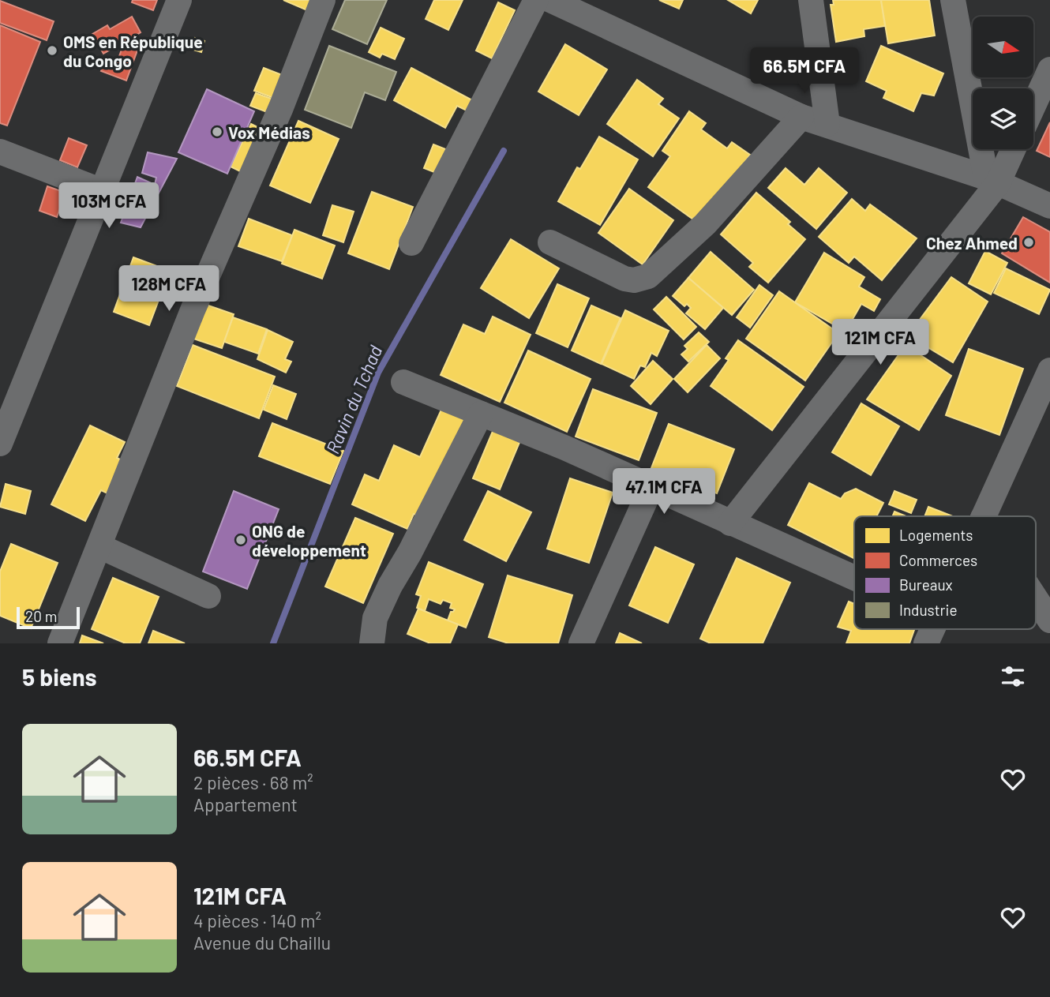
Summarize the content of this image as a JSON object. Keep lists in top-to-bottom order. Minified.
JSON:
{"water":["Ravin du Tchad"],"places":["OMS en République du Congo","Vox Médias","Chez Ahmed","ONG de développement"],"legend":["Logements","Commerces","Bureaux","Industrie"],"scale_bar":"20 m","north":"right","page":{"price":["66.5M CFA","103M CFA","128M CFA","121M CFA","47.1M CFA"],"scale":"20 m","heading":"5 biens","list":[{"name":"66.5M CFA","note":"2 pièces · 68 m² · Appartement"},{"name":"121M CFA","note":"4 pièces · 140 m² · Avenue du Chaillu"}]}}
